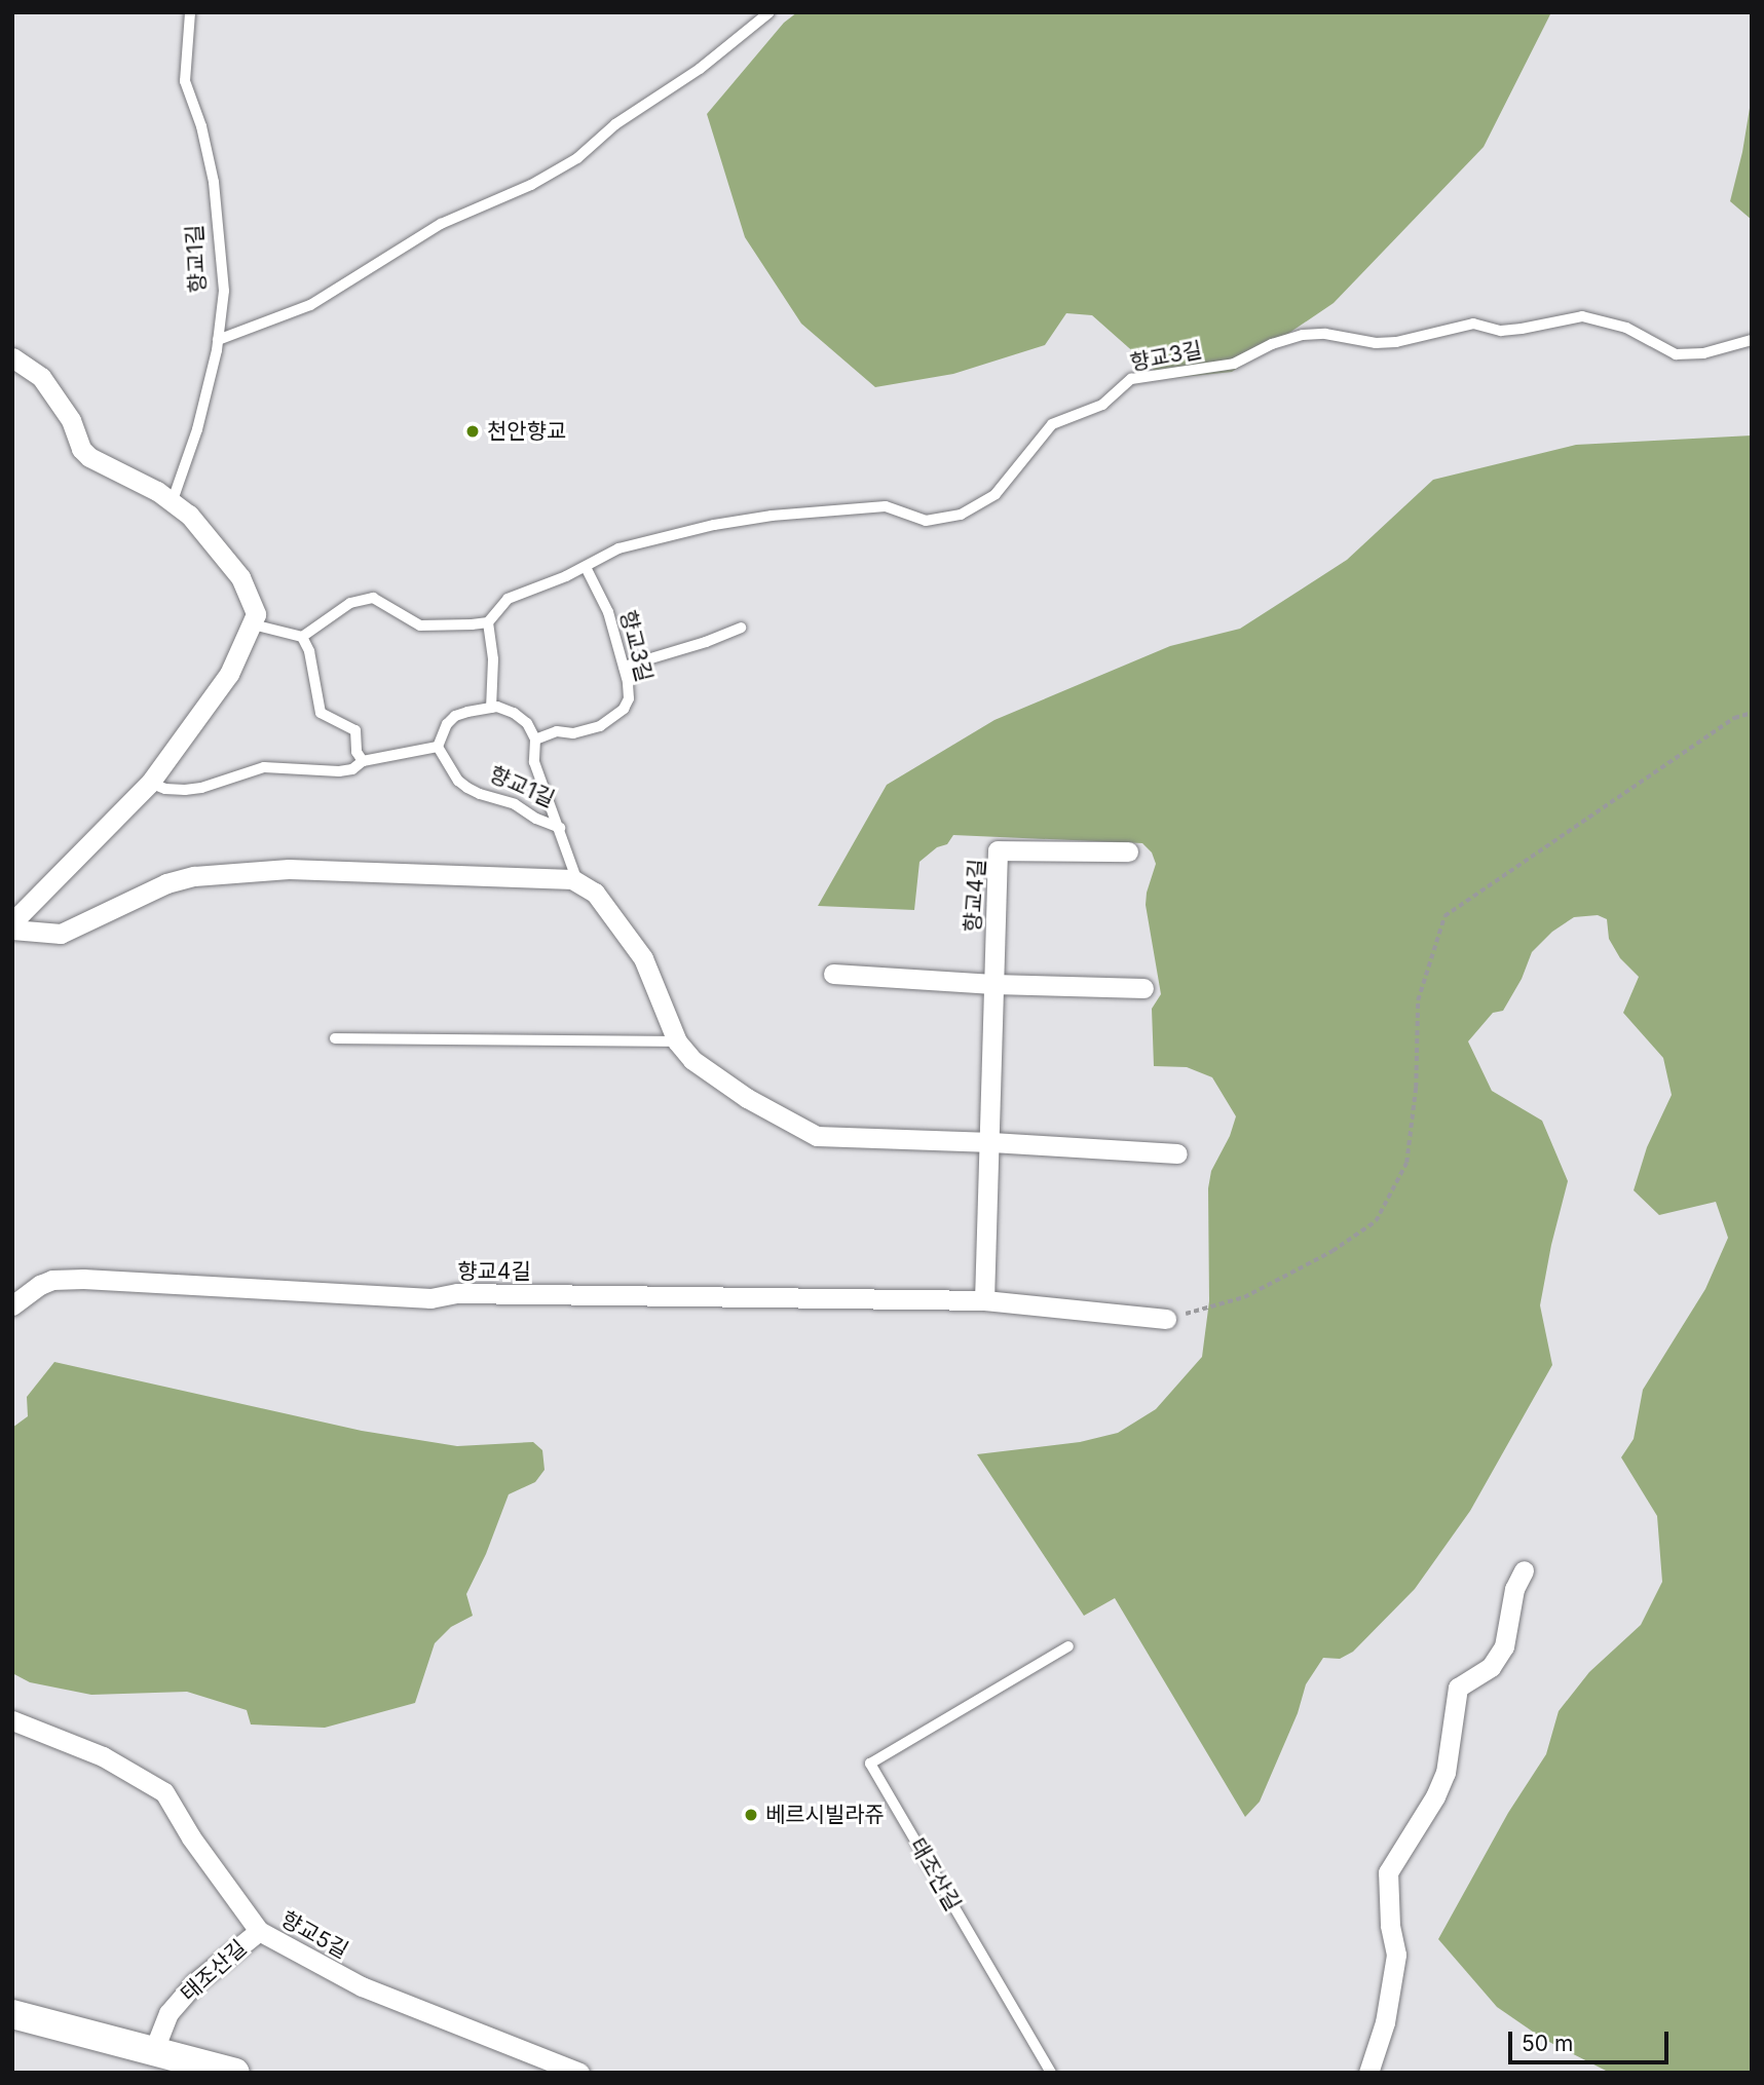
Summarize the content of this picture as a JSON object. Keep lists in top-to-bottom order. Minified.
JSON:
{"streets":{"street":["향교4길","태조산길","향교5길"],"lane":["향교1길","향교3길"]},"crossings":[["태조산길","향교5길"]],"places":["천안향교","베르시빌라쥬"],"scale_bar":"50 m"}
